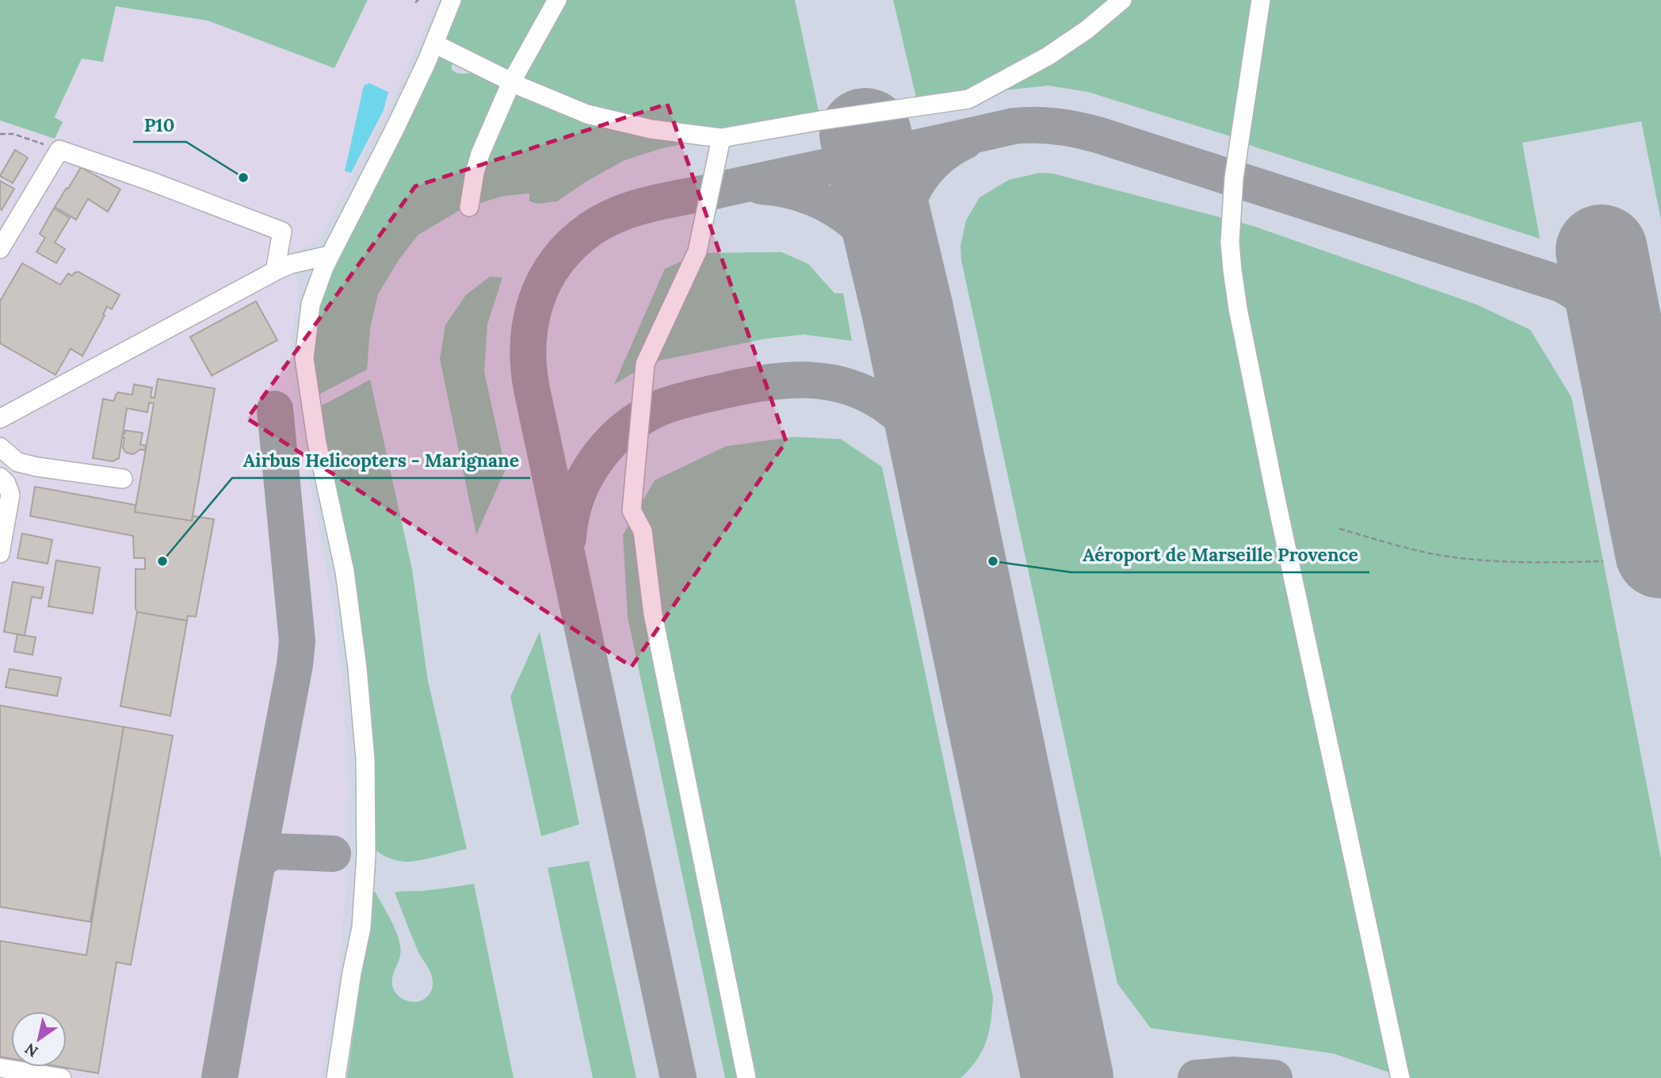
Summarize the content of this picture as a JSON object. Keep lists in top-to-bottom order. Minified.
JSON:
{"places":["P10","Airbus Helicopters - Marignane","Aéroport de Marseille Provence"],"north":"bottom left"}
